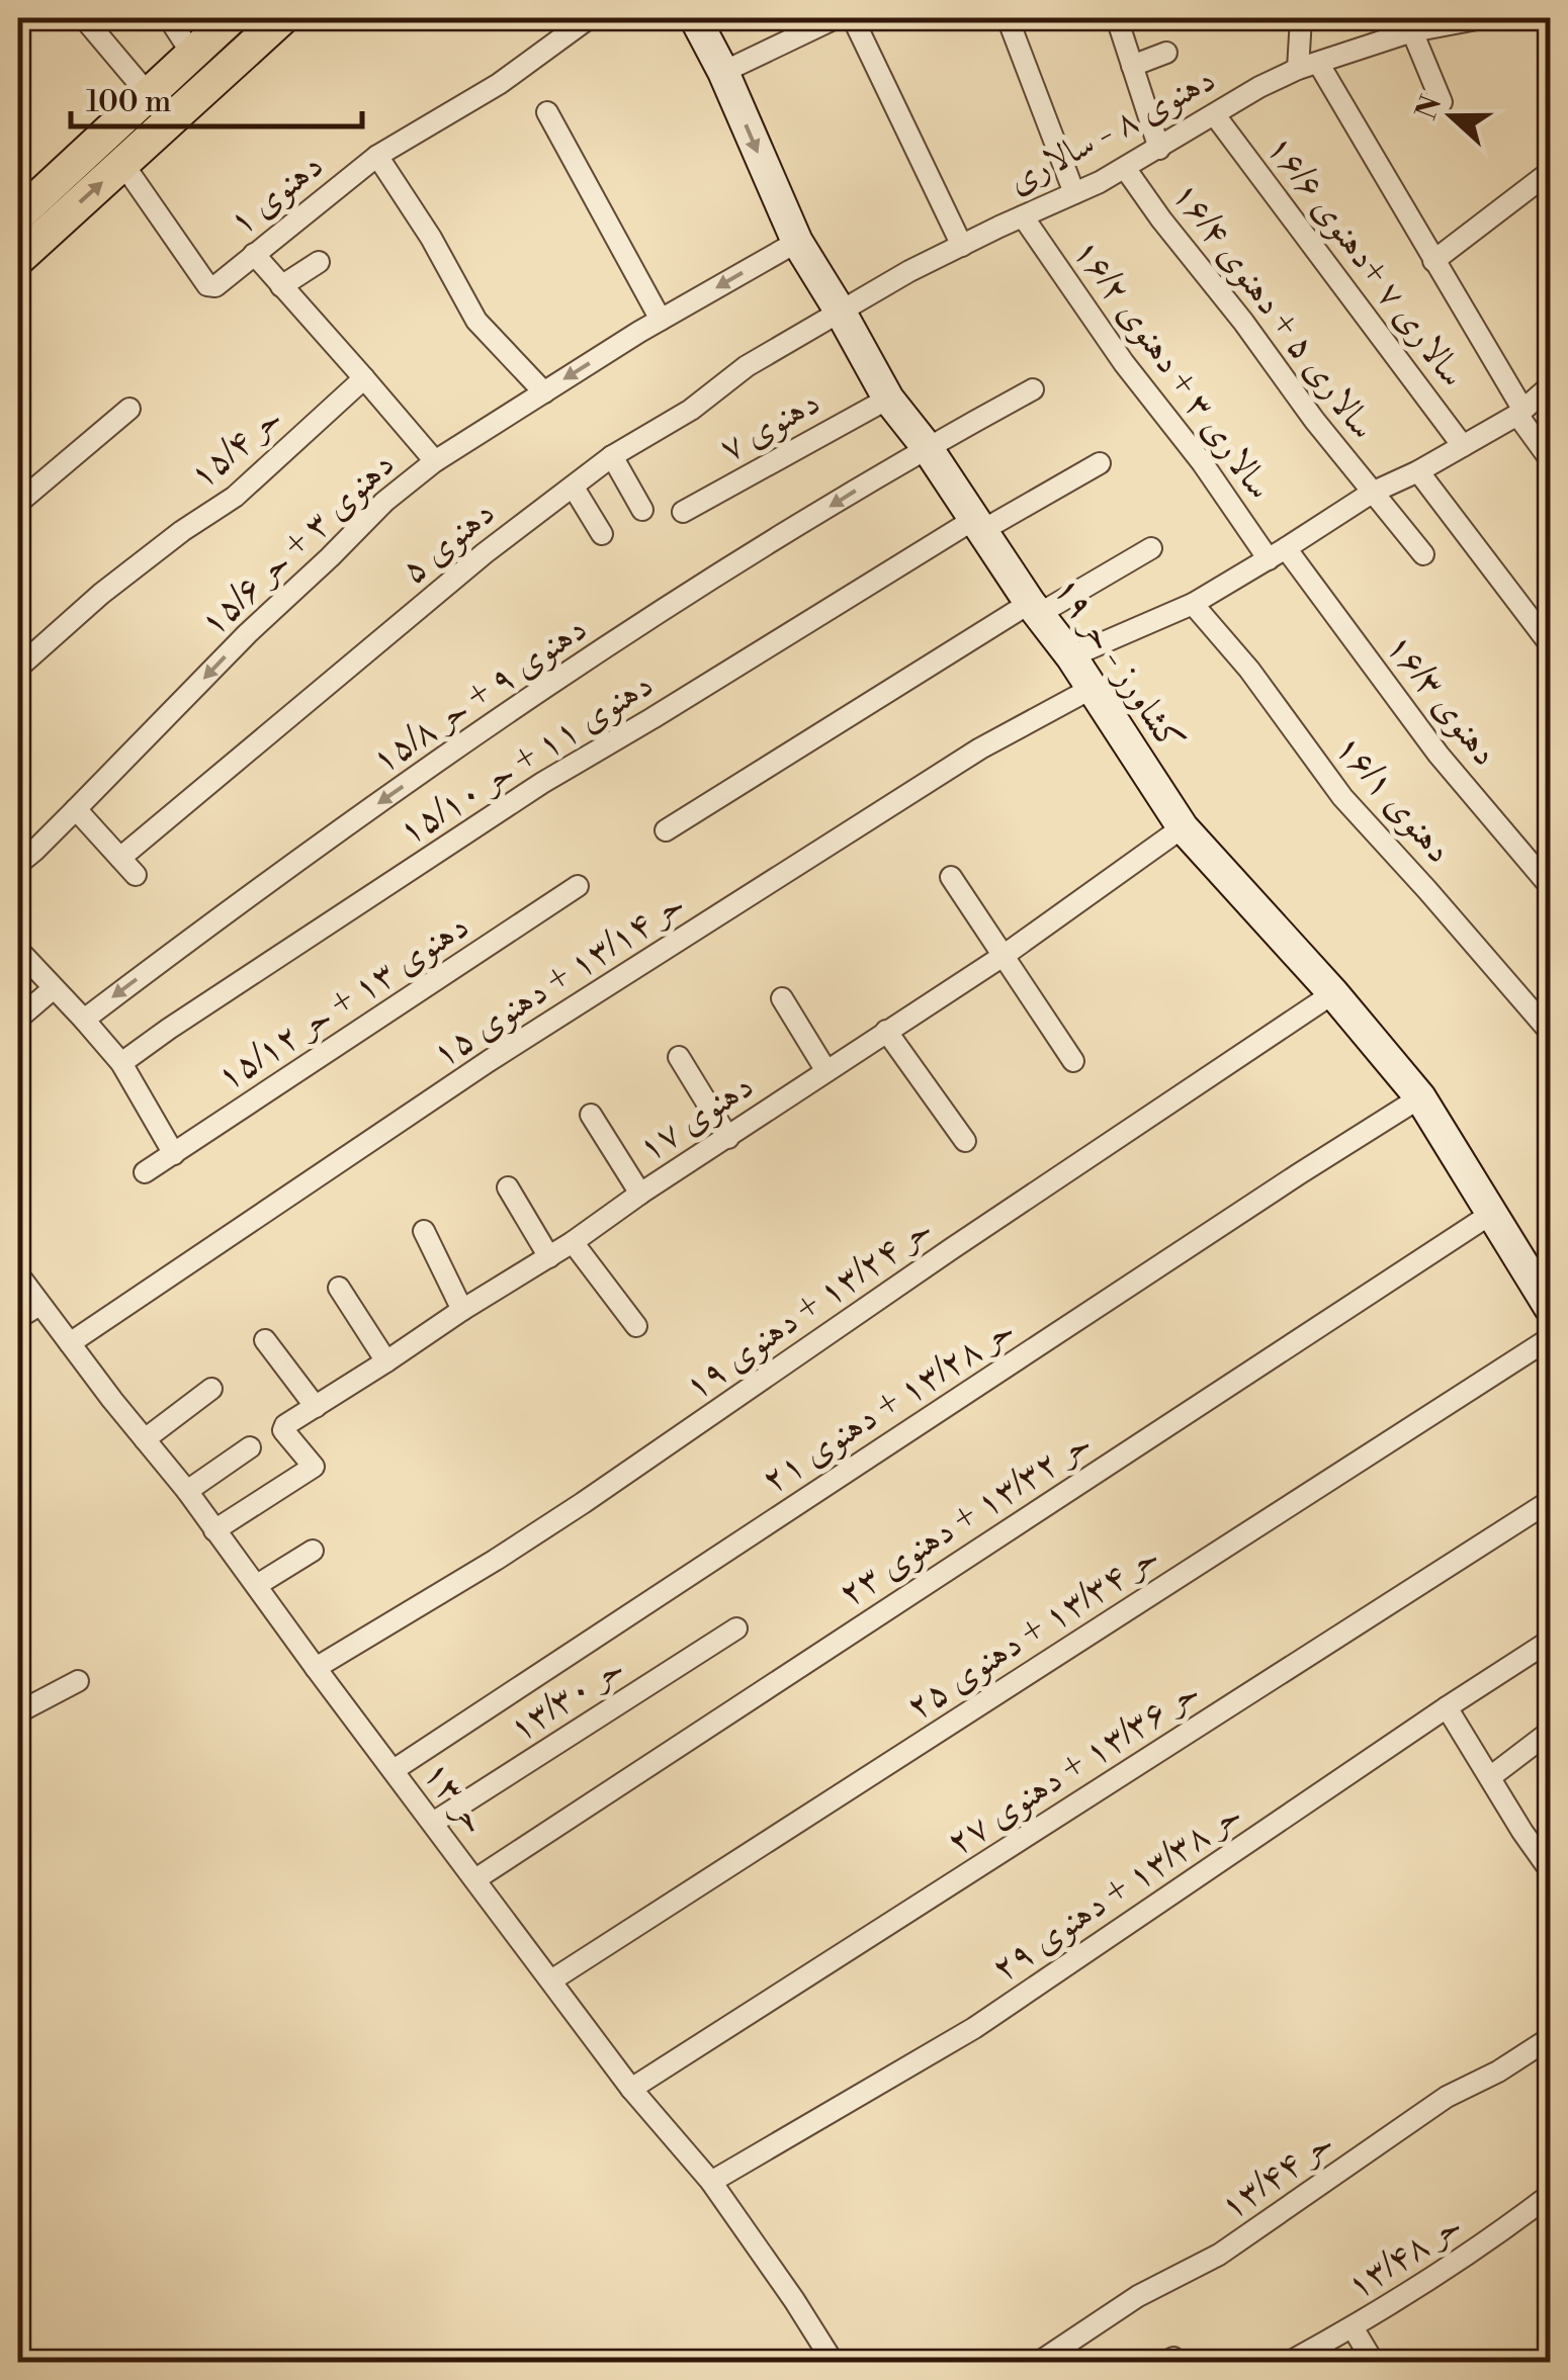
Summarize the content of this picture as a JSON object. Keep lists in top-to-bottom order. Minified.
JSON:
{"streets":{"street":["دهنوی ۸ - سالاری","دهنوی ۱","سالاری ۷ +دهنوی ۱۶/۶","سالاری ۵ + دهنوی ۱۶/۴","سالاری ۳ + دهنوی ۱۶/۲","دهنوی ۷","حر ۱۵/۴","دهنوی ۵","دهنوی ۳ + حر ۱۵/۶","کشاورز - حر ۱۹","دهنوی ۹ + حر ۱۵/۸","دهنوی ۱۶/۳","دهنوی ۱۱ + حر ۱۵/۱۰","دهنوی ۱۶/۱","حر ۱۳/۱۴ + دهنوی ۱۵","دهنوی ۱۳ + حر ۱۵/۱۲","دهنوی ۱۷","حر ۱۳/۲۴ + دهنوی ۱۹","حر ۱۳/۲۸ + دهنوی ۲۱","حر ۱۳/۳۲ + دهنوی ۲۳","حر ۱۳/۳۴ + دهنوی ۲۵","حر ۱۳/۳۰","حر ۱۳/۳۶ + دهنوی ۲۷","حر ۱۳","حر ۱۳/۳۸ + دهنوی ۲۹","حر ۱۳/۴۴","حر ۱۳/۴۸"]},"crossings":[["دهنوی ۸ - سالاری","سالاری ۷ +دهنوی ۱۶/۶"],["دهنوی ۸ - سالاری","سالاری ۵ + دهنوی ۱۶/۴"],["دهنوی ۸ - سالاری","سالاری ۳ + دهنوی ۱۶/۲"],["دهنوی ۸ - سالاری","دهنوی ۵"],["دهنوی ۸ - سالاری","کشاورز - حر ۱۹"],["سالاری ۳ + دهنوی ۱۶/۲","دهنوی ۱۶/۳"],["دهنوی ۷","کشاورز - حر ۱۹"],["دهنوی ۵","کشاورز - حر ۱۹"],["دهنوی ۳ + حر ۱۵/۶","کشاورز - حر ۱۹"],["کشاورز - حر ۱۹","دهنوی ۹ + حر ۱۵/۸"],["کشاورز - حر ۱۹","دهنوی ۱۱ + حر ۱۵/۱۰"],["کشاورز - حر ۱۹","حر ۱۳/۱۴ + دهنوی ۱۵"],["کشاورز - حر ۱۹","دهنوی ۱۷"],["کشاورز - حر ۱۹","حر ۱۳/۲۴ + دهنوی ۱۹"],["کشاورز - حر ۱۹","حر ۱۳/۲۸ + دهنوی ۲۱"],["کشاورز - حر ۱۹","حر ۱۳/۳۲ + دهنوی ۲۳"],["حر ۱۳/۱۴ + دهنوی ۱۵","حر ۱۳"],["دهنوی ۱۷","حر ۱۳"],["حر ۱۳/۲۴ + دهنوی ۱۹","حر ۱۳"],["حر ۱۳/۲۸ + دهنوی ۲۱","حر ۱۳"],["حر ۱۳/۳۲ + دهنوی ۲۳","حر ۱۳"],["حر ۱۳/۳۴ + دهنوی ۲۵","حر ۱۳"],["حر ۱۳/۳۰","حر ۱۳"],["حر ۱۳/۳۶ + دهنوی ۲۷","حر ۱۳"],["حر ۱۳","حر ۱۳/۳۸ + دهنوی ۲۹"]],"one_way":["دهنوی ۳ + حر ۱۵/۶","دهنوی ۹ + حر ۱۵/۸"],"scale_bar":"100 m","north":"left"}
